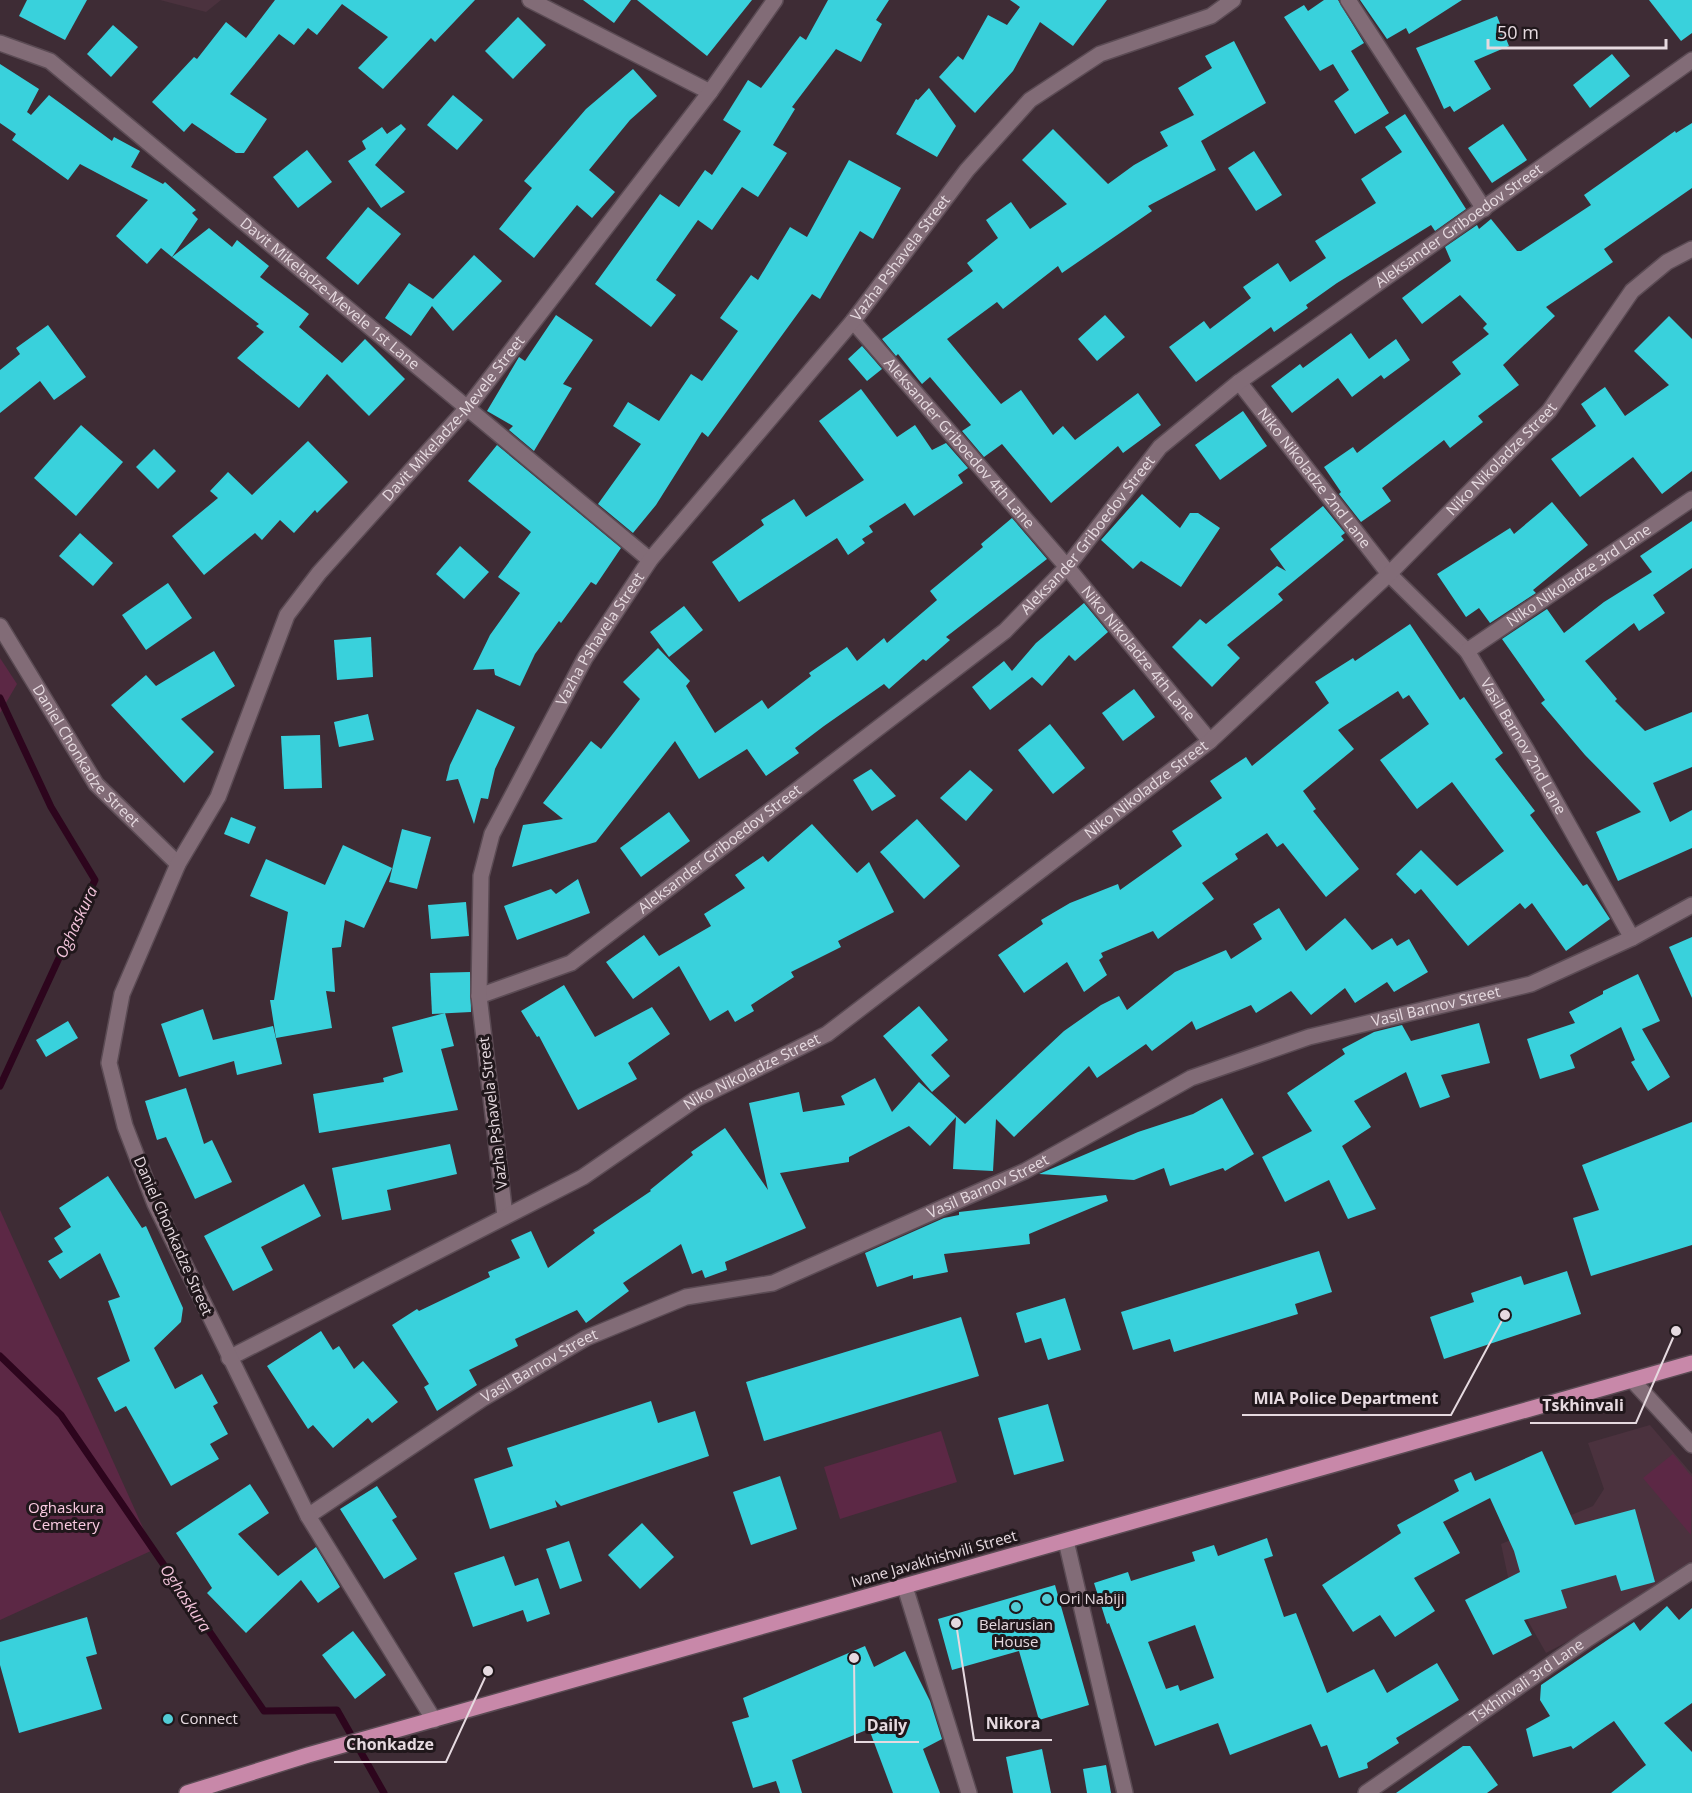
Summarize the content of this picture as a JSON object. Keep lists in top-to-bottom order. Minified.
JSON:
{"streets":{"main road":["Ivane Javakhishvili Street"],"street":["Aleksander Griboedov Street","Vazha Pshavela Street","Davit Mikeladze-Mevele 1st Lane","Davit Mikeladze-Mevele Street","Aleksander Griboedov 4th Lane","Niko Nikoladze Street","Niko Nikoladze 2nd Lane","Niko Nikoladze 3rd Lane","Niko Nikoladze 4th Lane","Vasil Barnov 2nd Lane","Daniel Chonkadze Street","Vasil Barnov Street","Tskhinvali 3rd Lane"]},"crossings":[["Aleksander Griboedov Street","Vazha Pshavela Street"],["Aleksander Griboedov Street","Aleksander Griboedov 4th Lane"],["Aleksander Griboedov Street","Niko Nikoladze 2nd Lane"],["Aleksander Griboedov Street","Niko Nikoladze 4th Lane"],["Vazha Pshavela Street","Davit Mikeladze-Mevele 1st Lane"],["Vazha Pshavela Street","Aleksander Griboedov 4th Lane"],["Vazha Pshavela Street","Niko Nikoladze Street"],["Davit Mikeladze-Mevele 1st Lane","Davit Mikeladze-Mevele Street"],["Davit Mikeladze-Mevele Street","Daniel Chonkadze Street"],["Aleksander Griboedov 4th Lane","Niko Nikoladze 4th Lane"],["Niko Nikoladze Street","Niko Nikoladze 2nd Lane"],["Niko Nikoladze Street","Niko Nikoladze 4th Lane"],["Niko Nikoladze Street","Vasil Barnov 2nd Lane"],["Niko Nikoladze 2nd Lane","Vasil Barnov 2nd Lane"],["Niko Nikoladze 3rd Lane","Vasil Barnov 2nd Lane"],["Vasil Barnov 2nd Lane","Vasil Barnov Street"],["Daniel Chonkadze Street","Vasil Barnov Street"],["Daniel Chonkadze Street","Ivane Javakhishvili Street"]],"water":["Oghaskura"],"parks":["Oghaskura Cemetery"],"places":["MIA Police Department","Tskhinvali","Ori Nabiji","Belarusian House","Nikora","Daily","Chonkadze","Connect"],"scale_bar":"50 m"}
